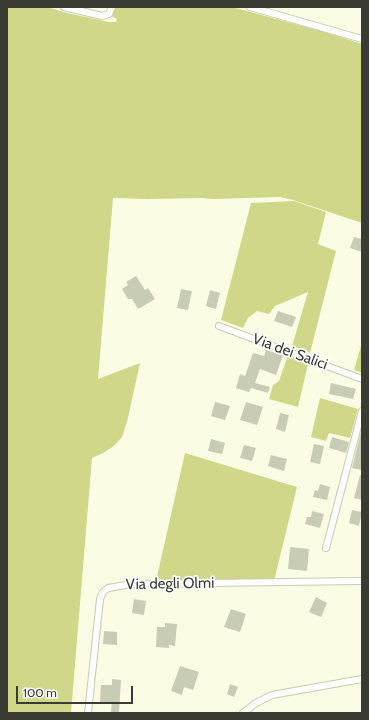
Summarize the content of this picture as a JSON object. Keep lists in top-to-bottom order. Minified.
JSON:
{"streets":{"street":["Via dei Salici","Via degli Olmi"]},"scale_bar":"100 m"}
